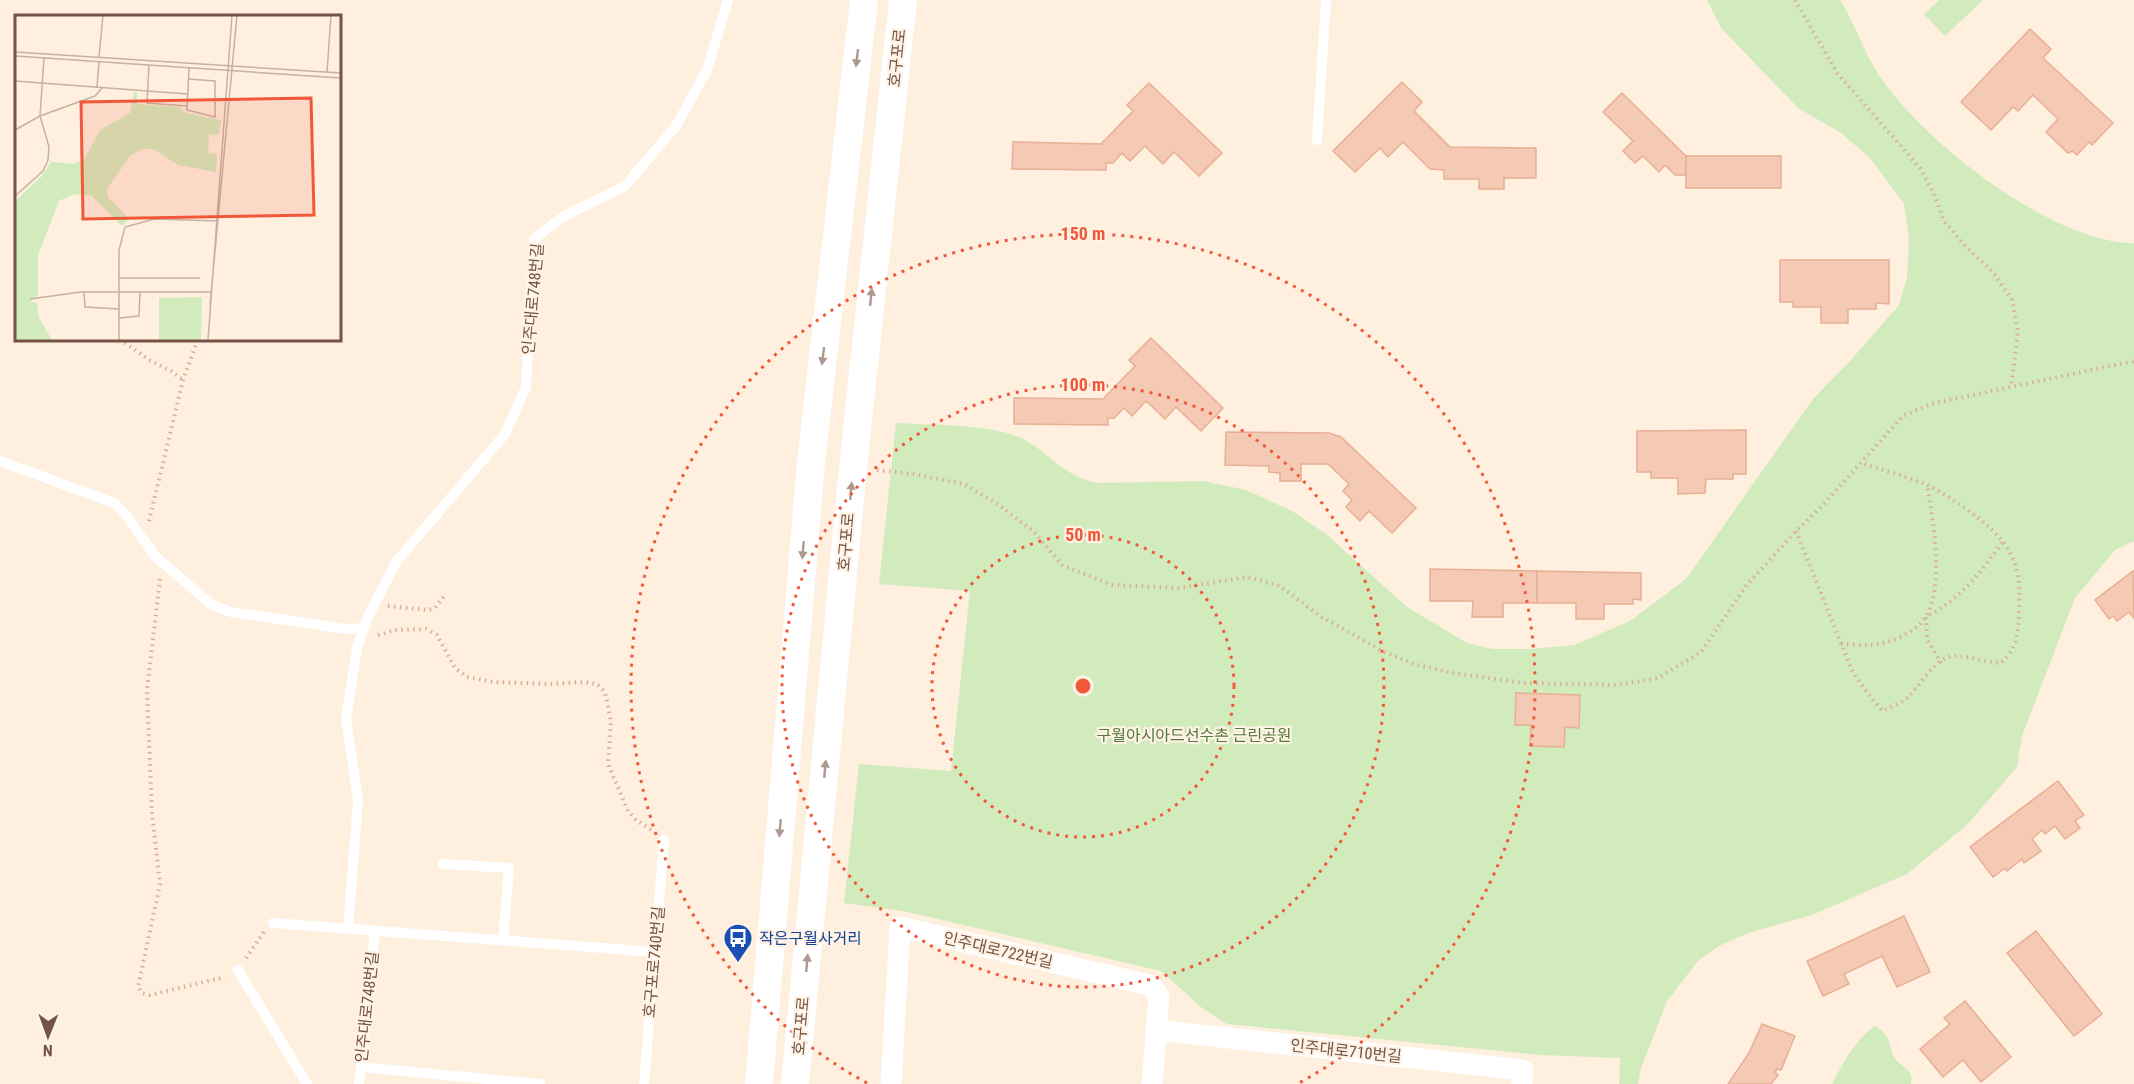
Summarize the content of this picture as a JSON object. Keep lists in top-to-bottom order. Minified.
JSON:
{"streets":{"main road":["호구포로"],"street":["인주대로722번길","인주대로710번길"],"lane":["인주대로748번길","호구포로740번길"]},"crossings":[["인주대로748번길","호구포로740번길"],["인주대로722번길","인주대로710번길"]],"parks":["구월아시아드선수촌 근린공원"],"places":{"bus stop":["작은구월사거리"]},"north":"bottom","rings":["150 m","100 m","50 m"]}
